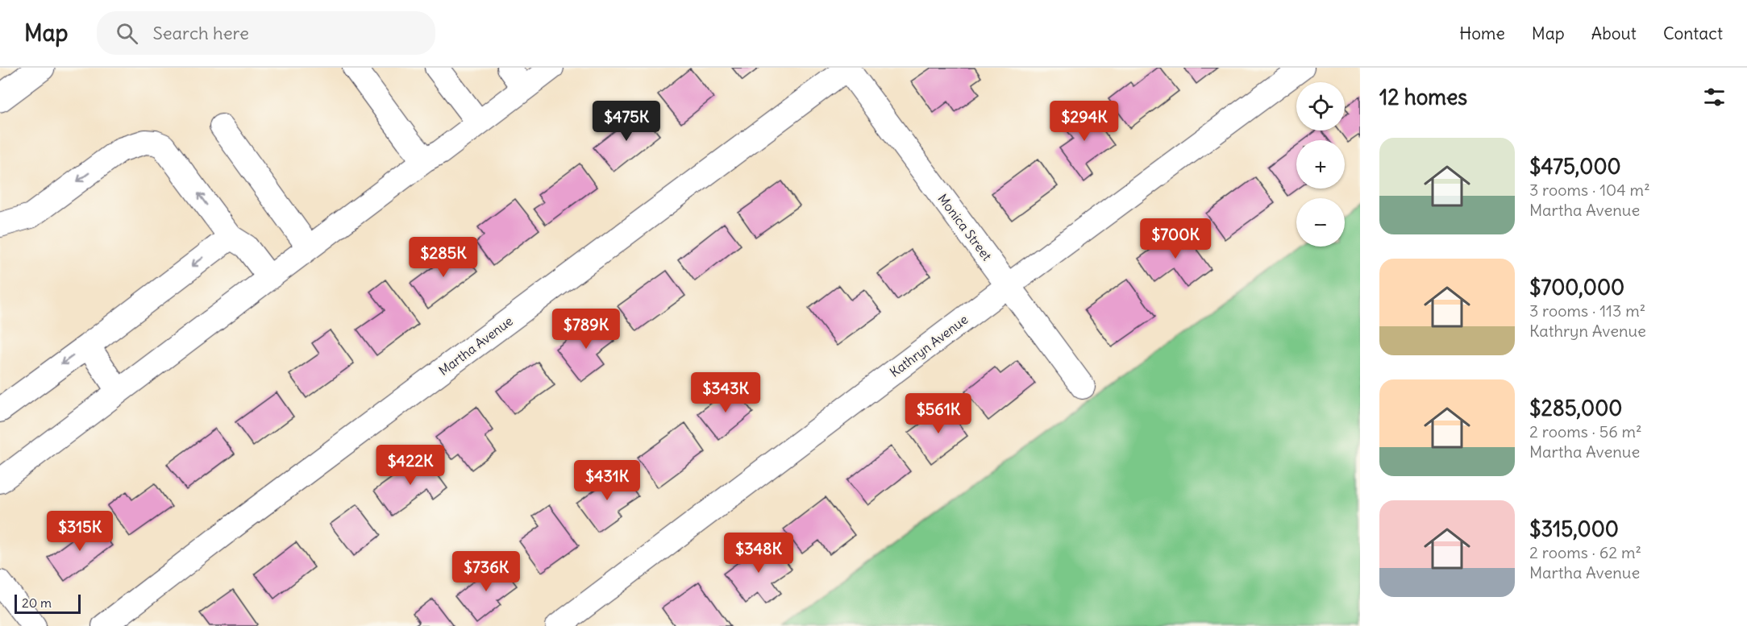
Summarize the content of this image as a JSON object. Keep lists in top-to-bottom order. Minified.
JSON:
{"streets":{"street":["Monica Street","Martha Avenue","Kathryn Avenue"]},"crossings":[["Monica Street","Martha Avenue"],["Monica Street","Kathryn Avenue"]],"scale_bar":"20 m","page":{"header":"Map","search":"Search here","nav":["Home","Map","About","Contact"],"heading":"12 homes","map_buttons":["+","−"],"price":["$475K","$294K","$700K","$285K","$789K","$343K","$561K","$422K","$431K","$315K","$348K","$736K"],"list":[{"name":"$475,000","note":"3 rooms · 104 m² · Martha Avenue"},{"name":"$700,000","note":"3 rooms · 113 m² · Kathryn Avenue"},{"name":"$285,000","note":"2 rooms · 56 m² · Martha Avenue"},{"name":"$315,000","note":"2 rooms · 62 m² · Martha Avenue"}],"scale":"20 m"}}
